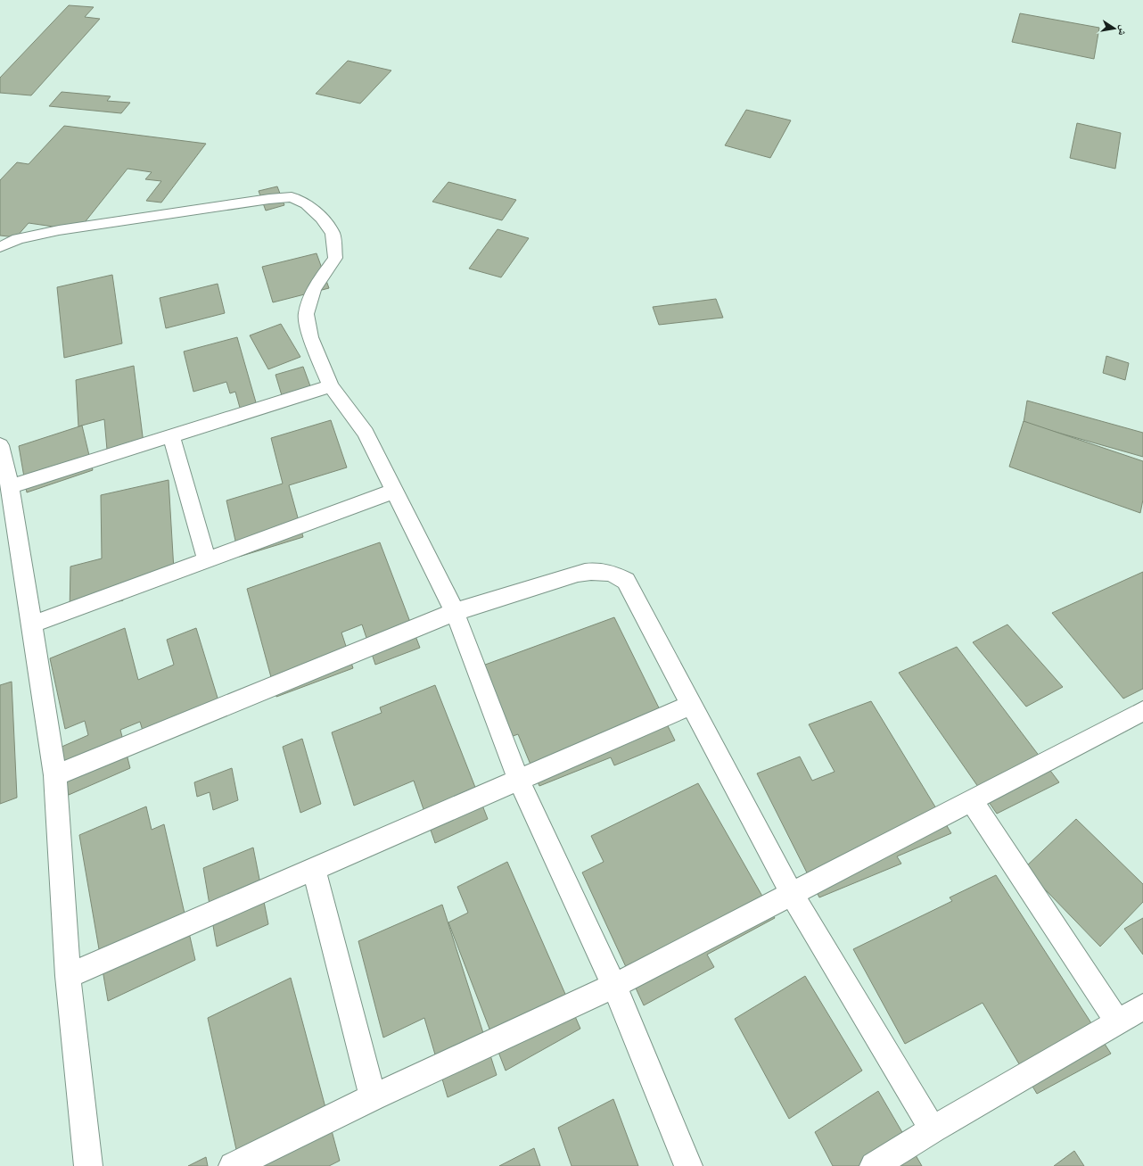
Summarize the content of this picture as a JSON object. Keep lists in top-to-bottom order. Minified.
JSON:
{"north":"right"}
